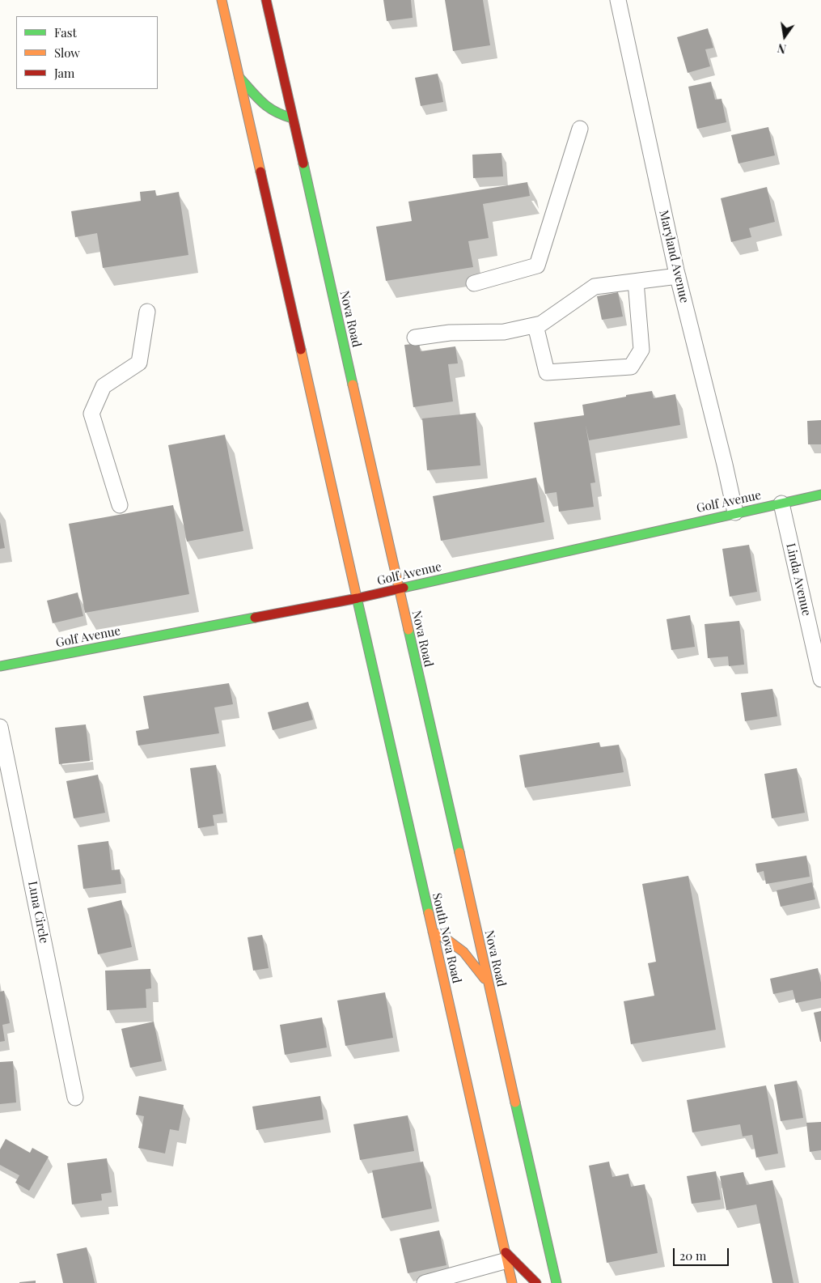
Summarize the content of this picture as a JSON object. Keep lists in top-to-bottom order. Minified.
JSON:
{"streets":{"main road":["Nova Road","Golf Avenue","South Nova Road"],"street":["Maryland Avenue","Linda Avenue","Luna Circle"]},"crossings":[["Maryland Avenue","Golf Avenue"],["Nova Road","Golf Avenue"],["Golf Avenue","Linda Avenue"],["Golf Avenue","South Nova Road"]],"legend":["Fast","Slow","Jam"],"scale_bar":"20 m","north":"bottom"}
